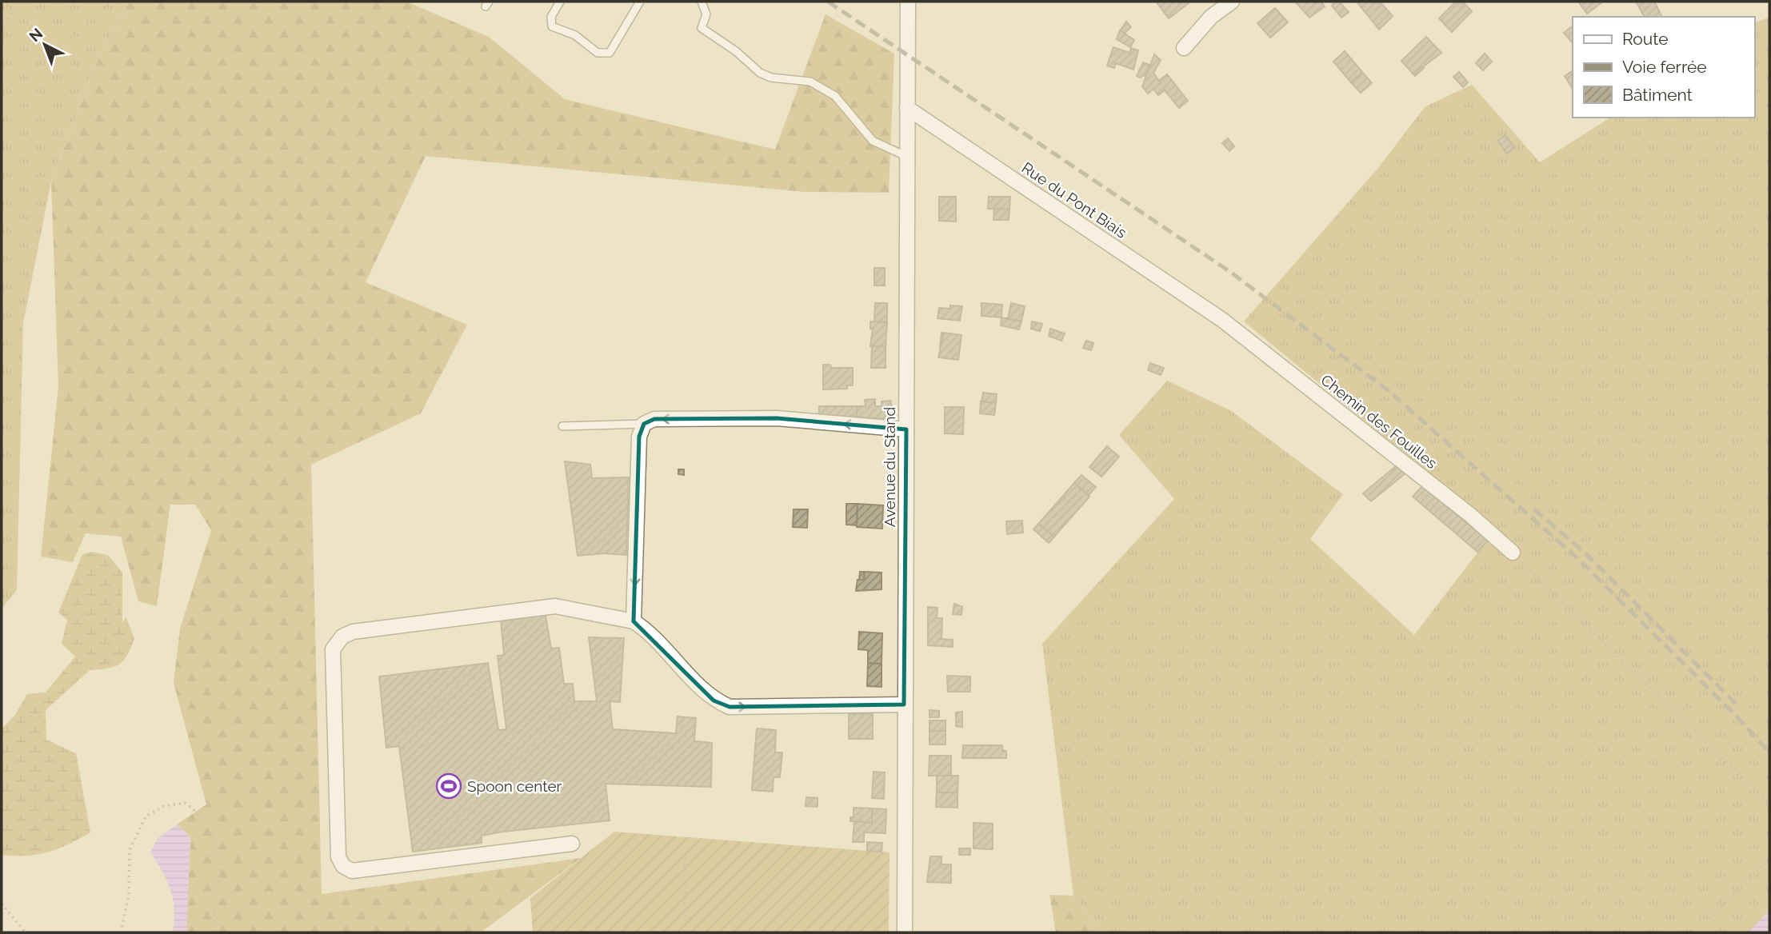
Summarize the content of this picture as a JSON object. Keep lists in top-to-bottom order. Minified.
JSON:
{"streets":{"street":["Rue du Pont Biais","Chemin des Fouilles","Avenue du Stand"]},"crossings":[["Rue du Pont Biais","Chemin des Fouilles"],["Rue du Pont Biais","Avenue du Stand"]],"places":{"sports":["Spoon center"]},"legend":["Route","Voie ferrée","Bâtiment"],"north":"top left"}
